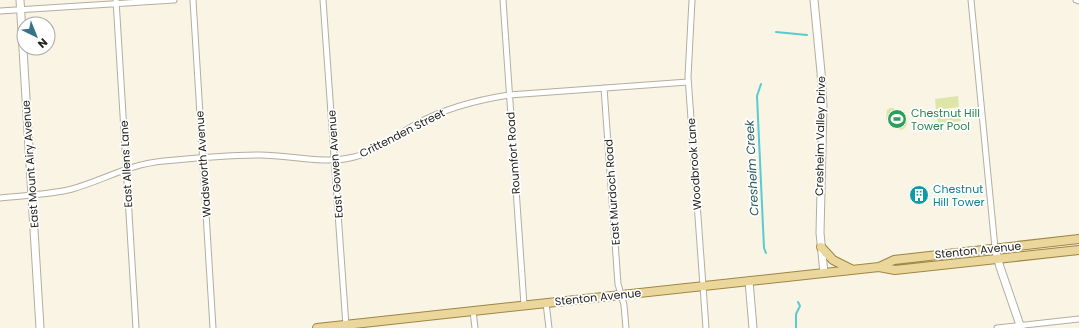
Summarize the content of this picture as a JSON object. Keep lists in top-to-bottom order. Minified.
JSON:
{"streets":{"main road":["Cresheim Valley Drive","East Mount Airy Avenue","Stenton Avenue"],"street":["Crittenden Street","Roumfort Road","East Allens Lane","Wadsworth Avenue","East Gowen Avenue","Woodbrook Lane","East Murdoch Road"]},"crossings":[["Crittenden Street","Roumfort Road"],["Crittenden Street","East Mount Airy Avenue"],["Crittenden Street","East Allens Lane"],["Crittenden Street","Wadsworth Avenue"],["Crittenden Street","East Gowen Avenue"],["Crittenden Street","Woodbrook Lane"],["Crittenden Street","East Murdoch Road"],["Cresheim Valley Drive","Stenton Avenue"],["Roumfort Road","Stenton Avenue"],["East Gowen Avenue","Stenton Avenue"],["Woodbrook Lane","Stenton Avenue"],["East Murdoch Road","Stenton Avenue"]],"water":["Cresheim Creek"],"places":{"sports":["Chestnut Hill Tower Pool"],"building":["Chestnut Hill Tower"]},"north":"bottom right"}
